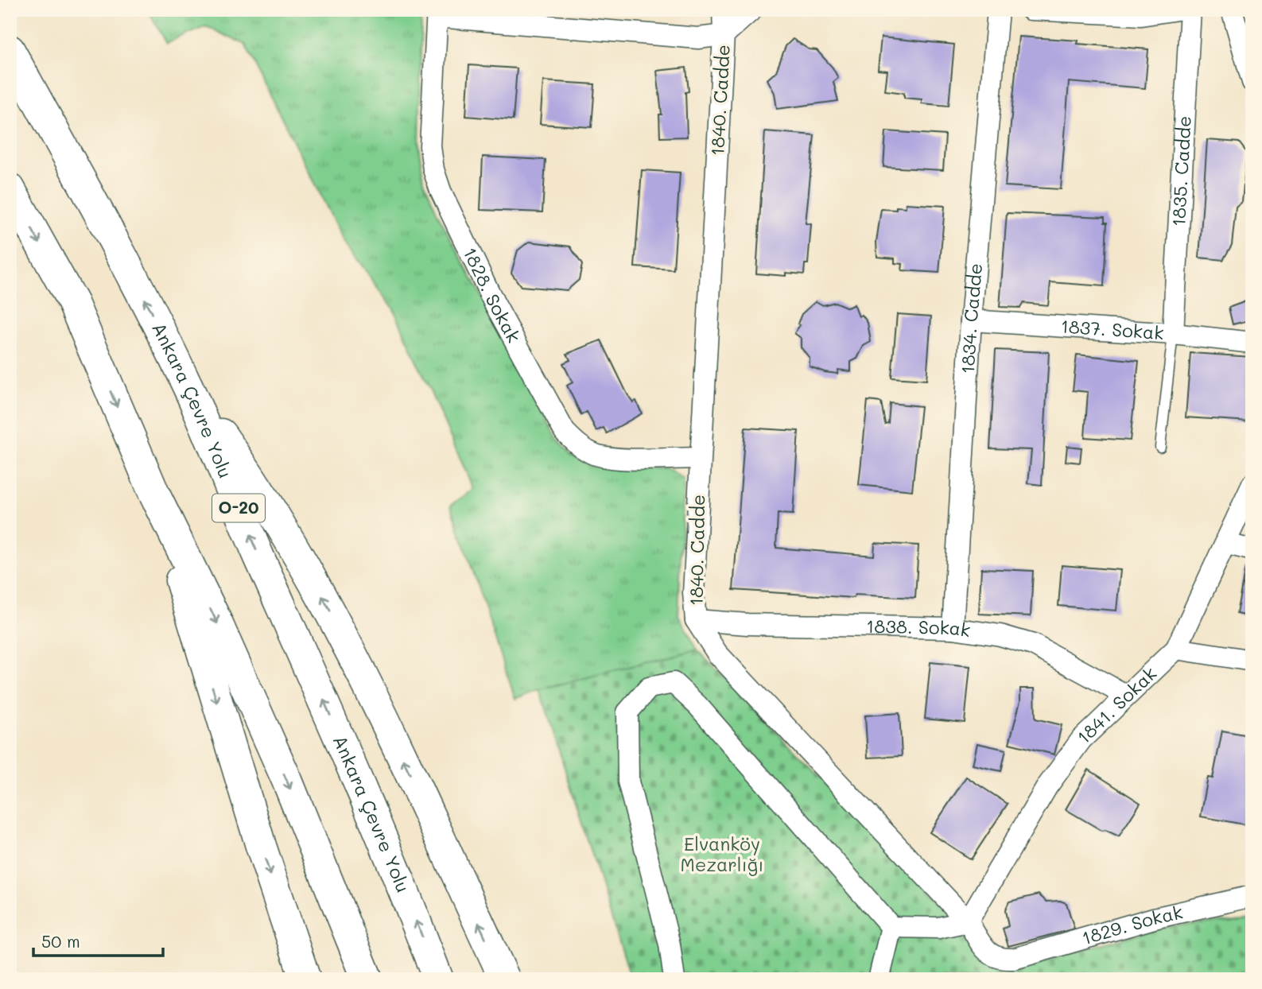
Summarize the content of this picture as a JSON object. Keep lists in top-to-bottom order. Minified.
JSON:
{"streets":{"highway":["Ankara Çevre Yolu","O-20"],"street":["1840. Cadde","1835. Cadde","1828. Sokak","1834. Cadde","1837. Sokak","1838. Sokak","1841. Sokak","1829. Sokak"]},"crossings":[["1840. Cadde","1828. Sokak"],["1840. Cadde","1838. Sokak"],["1840. Cadde","1841. Sokak"],["1840. Cadde","1829. Sokak"],["1835. Cadde","1837. Sokak"],["1834. Cadde","1837. Sokak"],["1834. Cadde","1838. Sokak"],["1838. Sokak","1841. Sokak"]],"parks":["Elvanköy Mezarlığı"],"scale_bar":"50 m"}
